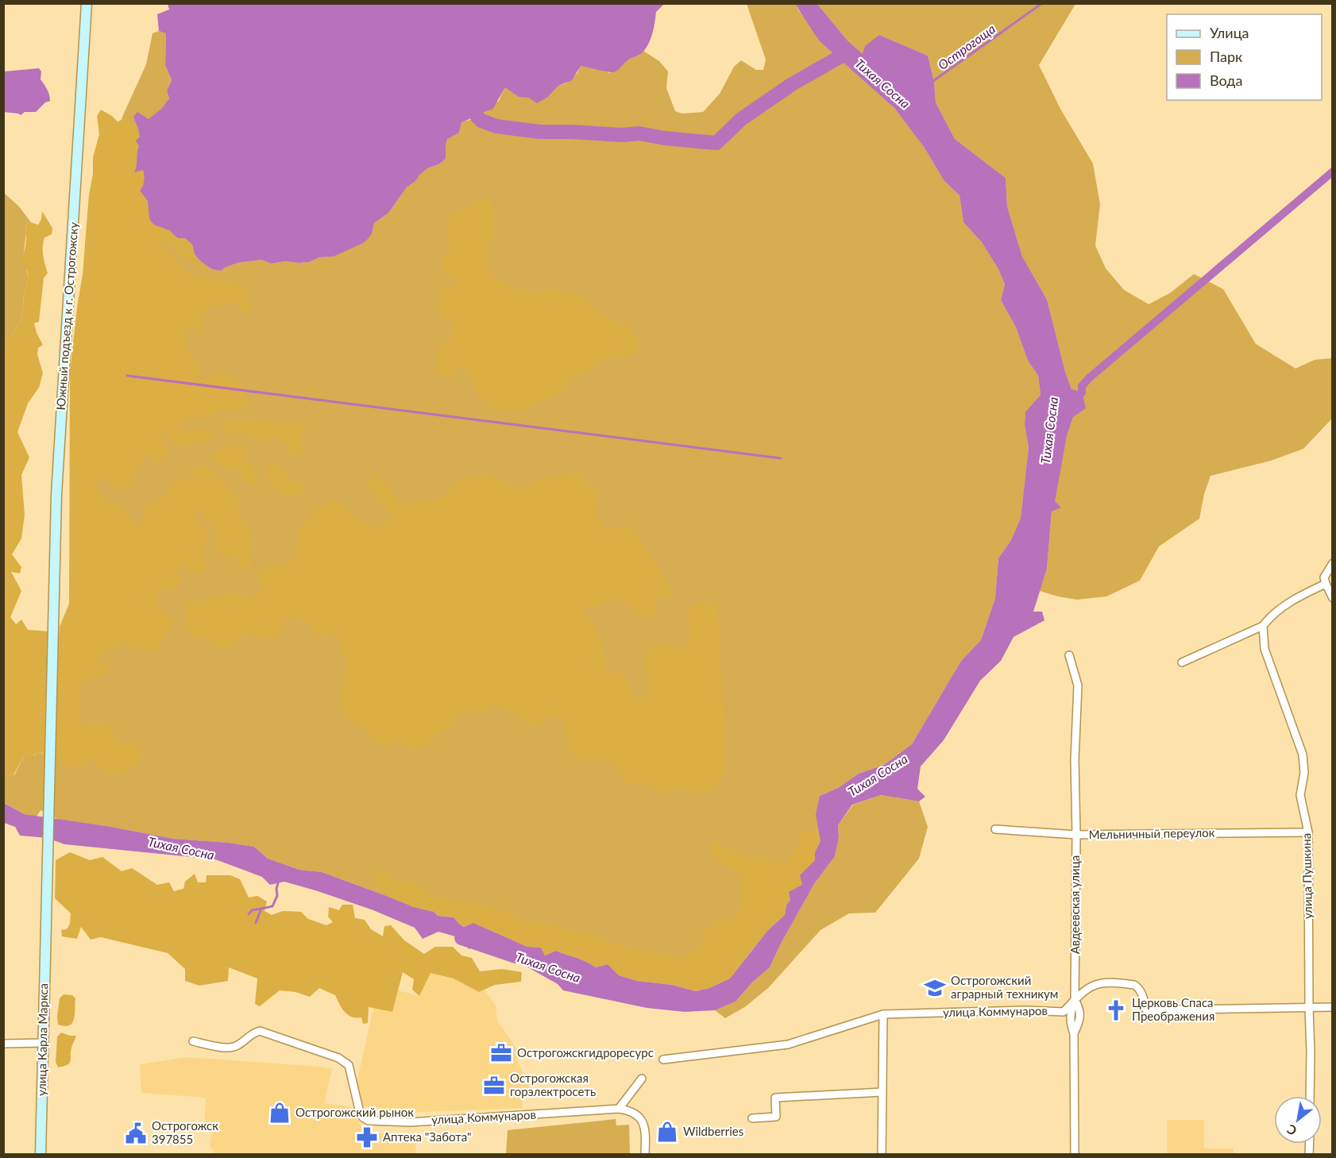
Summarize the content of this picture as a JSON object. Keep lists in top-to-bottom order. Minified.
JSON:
{"streets":{"main road":["Южный подъезд к г. Острогожску","улица Карла Маркса"],"street":["Мельничный переулок","улица Пушкина","Авдеевская улица","улица Коммунаров"]},"crossings":[["Южный подъезд к г. Острогожску","улица Карла Маркса"],["Мельничный переулок","улица Пушкина"],["Мельничный переулок","Авдеевская улица"],["улица Пушкина","улица Коммунаров"],["Авдеевская улица","улица Коммунаров"]],"water":["Острогоща","Тихая Сосна"],"places":{"school or university":["Острогожский аграрный техникум"],"church":["Церковь Спаса Преображения"],"office":["Острогожскгидроресурс","Острогожская горэлектросеть"],"shop":["Острогожский рынок","Wildberries"],"public building":["Острогожск 397855"],"pharmacy":["Аптека \"Забота\""]},"legend":["Улица","Парк","Вода"],"north":"bottom left"}
